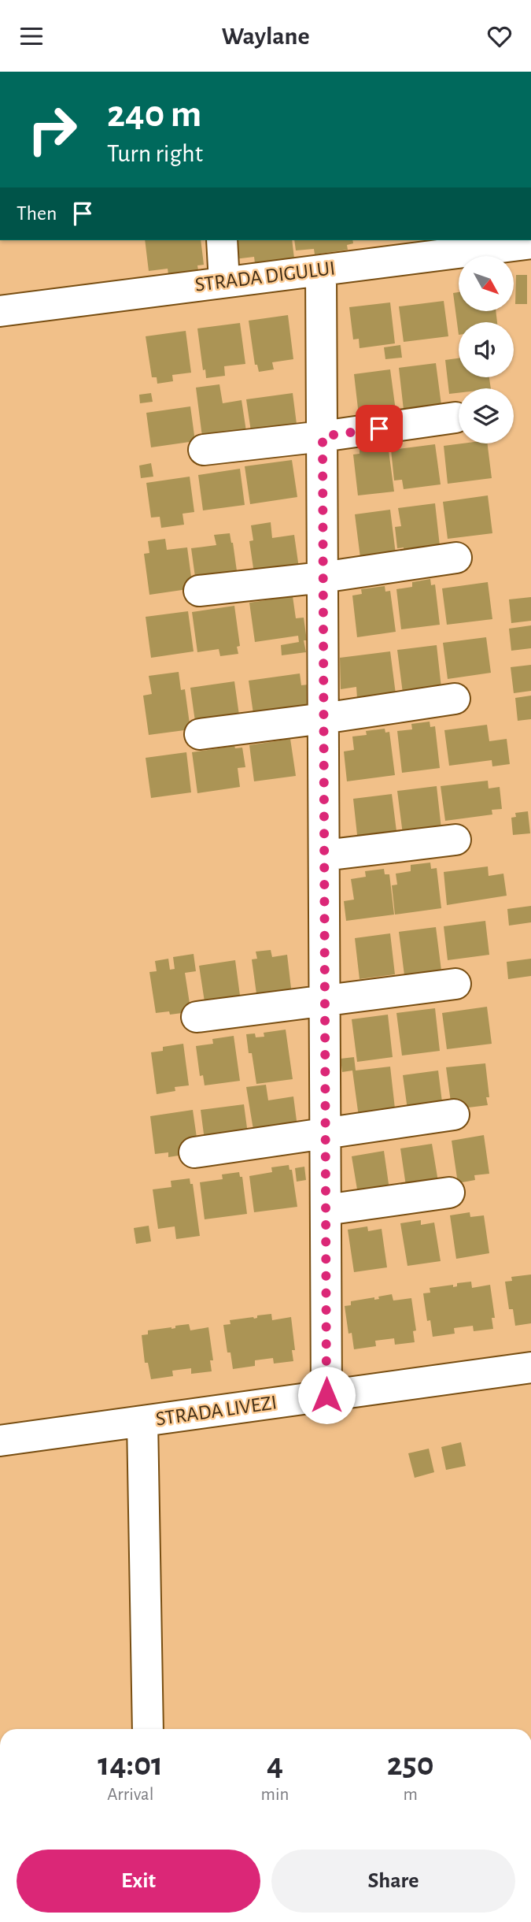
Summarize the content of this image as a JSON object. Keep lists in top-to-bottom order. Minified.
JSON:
{"streets":{"street":["STRADA DIGULUI","STRADA LIVEZI"]},"north":"bottom right","page":{"header":"Waylane","turn":["240 m","Turn right"],"then":"Then","eta":["14:01","Arrival","4","min","250","m"],"buttons":["Exit","Share"]}}
